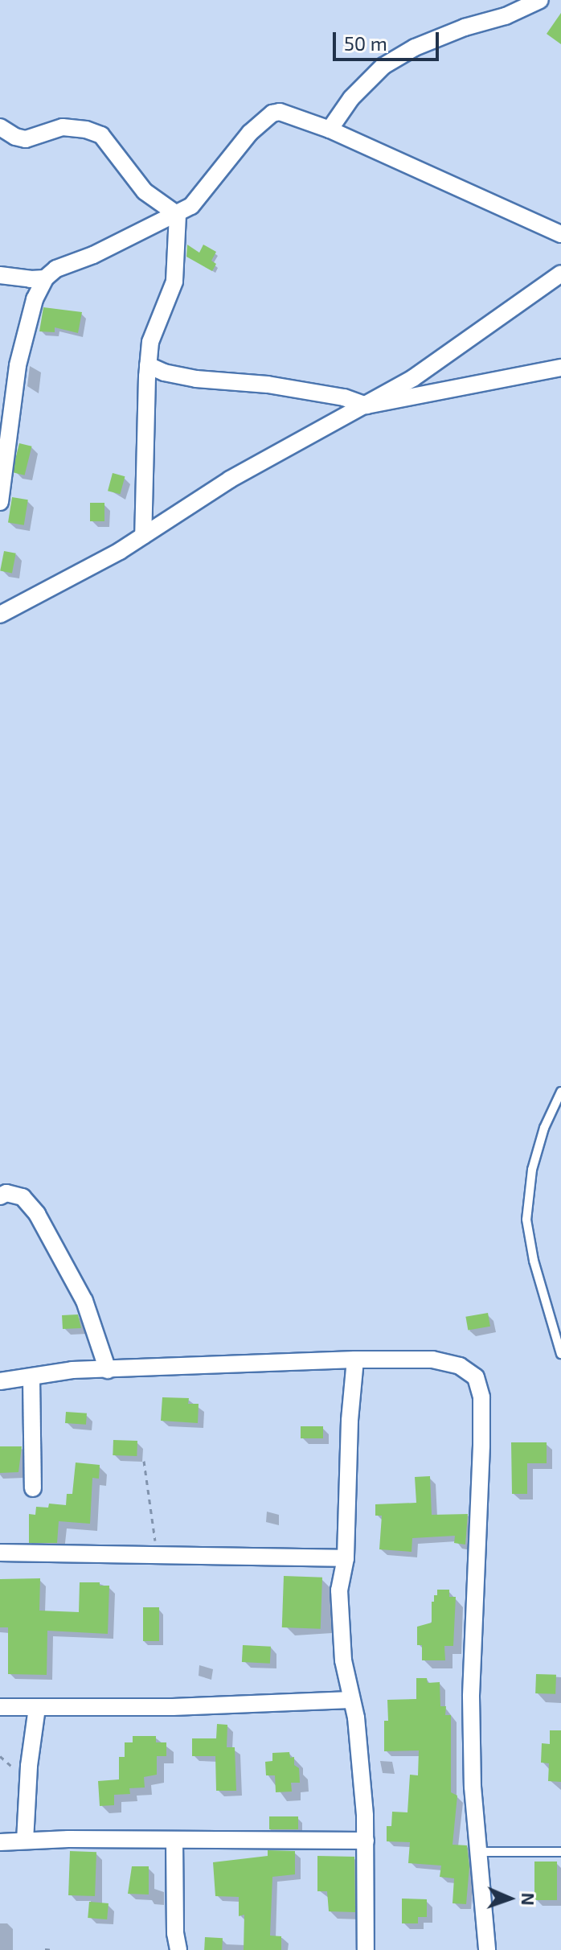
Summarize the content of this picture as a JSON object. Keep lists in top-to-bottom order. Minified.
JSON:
{"scale_bar":"50 m","north":"right"}
